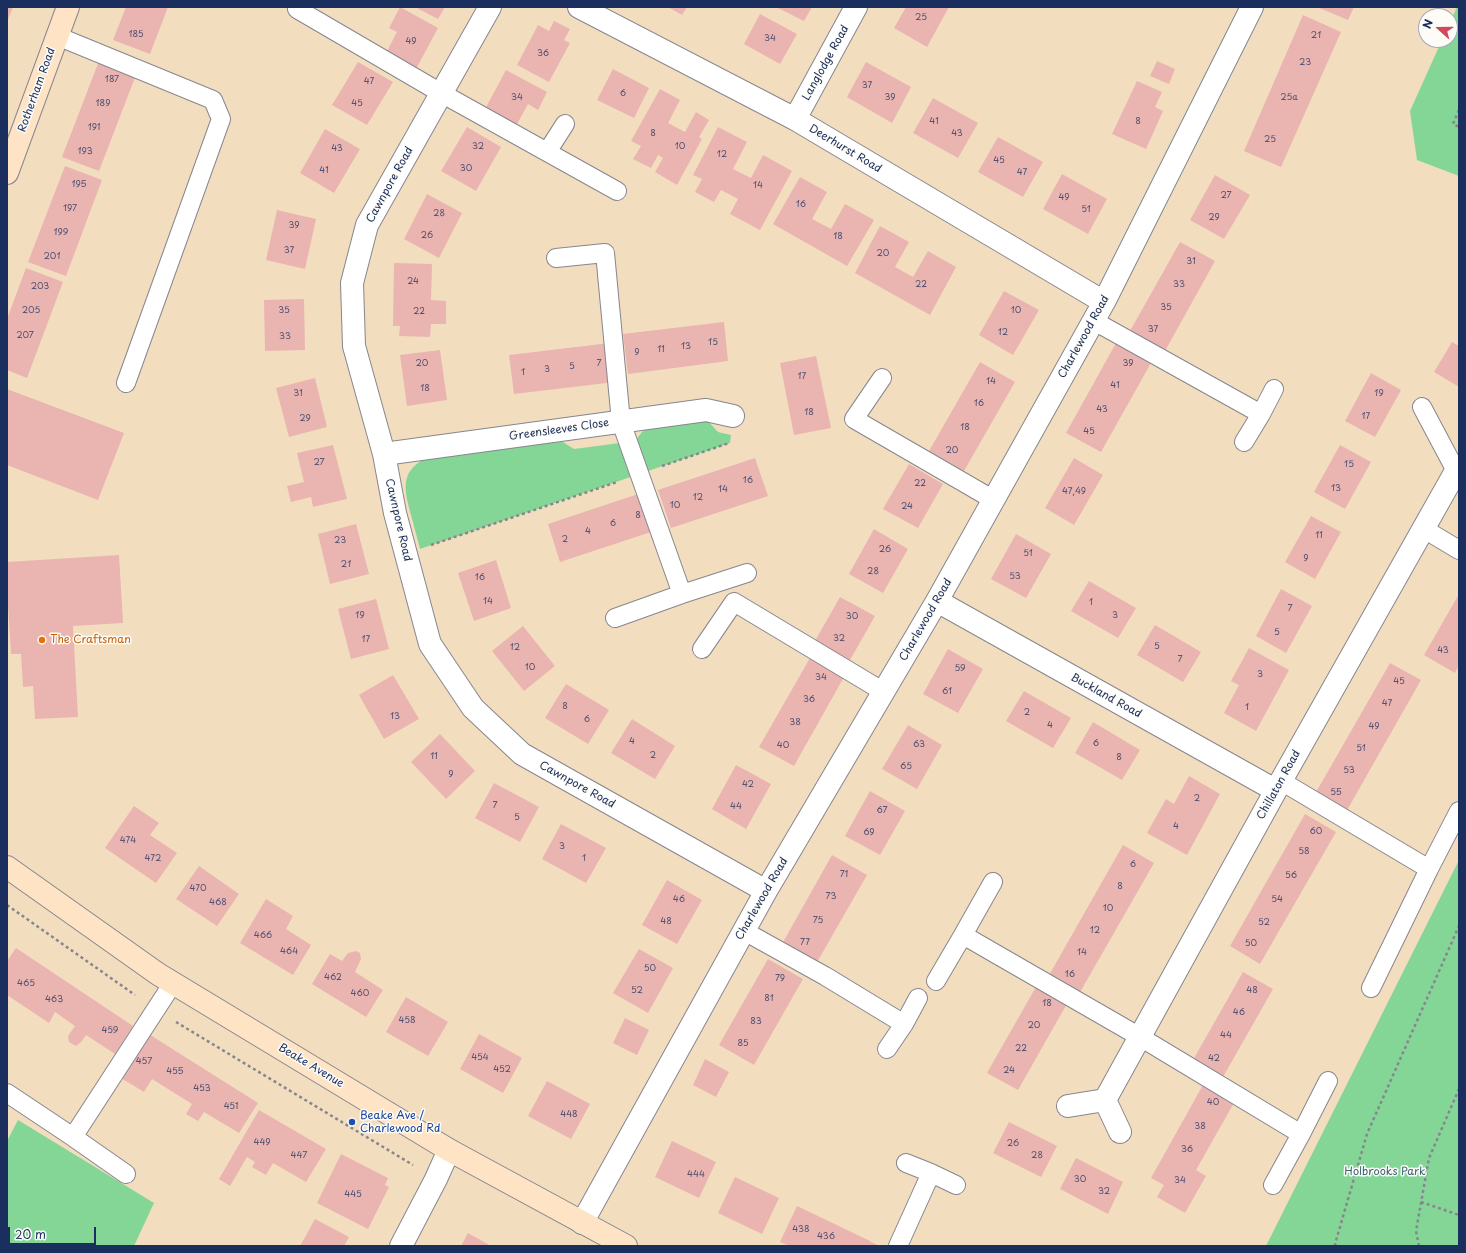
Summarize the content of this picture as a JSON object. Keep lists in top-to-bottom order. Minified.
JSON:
{"streets":{"street":["Langlodge Road","Rotherham Road","Deerhurst Road","Cawnpore Road","Charlewood Road","Greensleeves Close","Buckland Road","Chillaton Road","Beake Avenue"]},"crossings":[["Langlodge Road","Deerhurst Road"],["Deerhurst Road","Charlewood Road"],["Cawnpore Road","Charlewood Road"],["Cawnpore Road","Greensleeves Close"],["Charlewood Road","Buckland Road"],["Charlewood Road","Beake Avenue"],["Buckland Road","Chillaton Road"]],"parks":["Holbrooks Park"],"places":["The Craftsman","Beake Ave / Charlewood Rd"],"house_numbers":["25","185","21","34","49","36","23","187","47","37","6","34","39","25a","189","45","41","8","191","8","43","25","32","10","43","193","12","45","30","41","47","195","14","27","49","16","197","51","28","29","39","199","26","18","37","20","201","31","24","22","33","203","35","205","35","10","22","37","12","207","33","15","13","11","9","20","7","39","5","3","1","17","14","41","18","31","19","16","43","18","17","29","18","45","20","27","15","16","22","13","14","47,49","12","10","24","8","6","4","11","2","23","26","51","9","21","28","53","16","14","1","7","19","3","30","5","32","17","5","12","43","7","10","59","3","34","45","61","36","47","8","1","2","13","6","38","4","49","4","6","63","40","51","2","11","8","65","53","9","42","55","2","7","44","67","5","4","60","69","474","3","58","472","1","6","71","56","8","470","73","46","54","468","10","75","48","52","12","466","77","50","464","14","50","16","462","79","465","52","48","460","81","463","18","46","458","83","20","459","44","85","22","454","42","457","452","24","455","453","40","451","448","38","449","26","36","447","28","444","30","34","32","445","438","436"],"scale_bar":"20 m","north":"left"}
